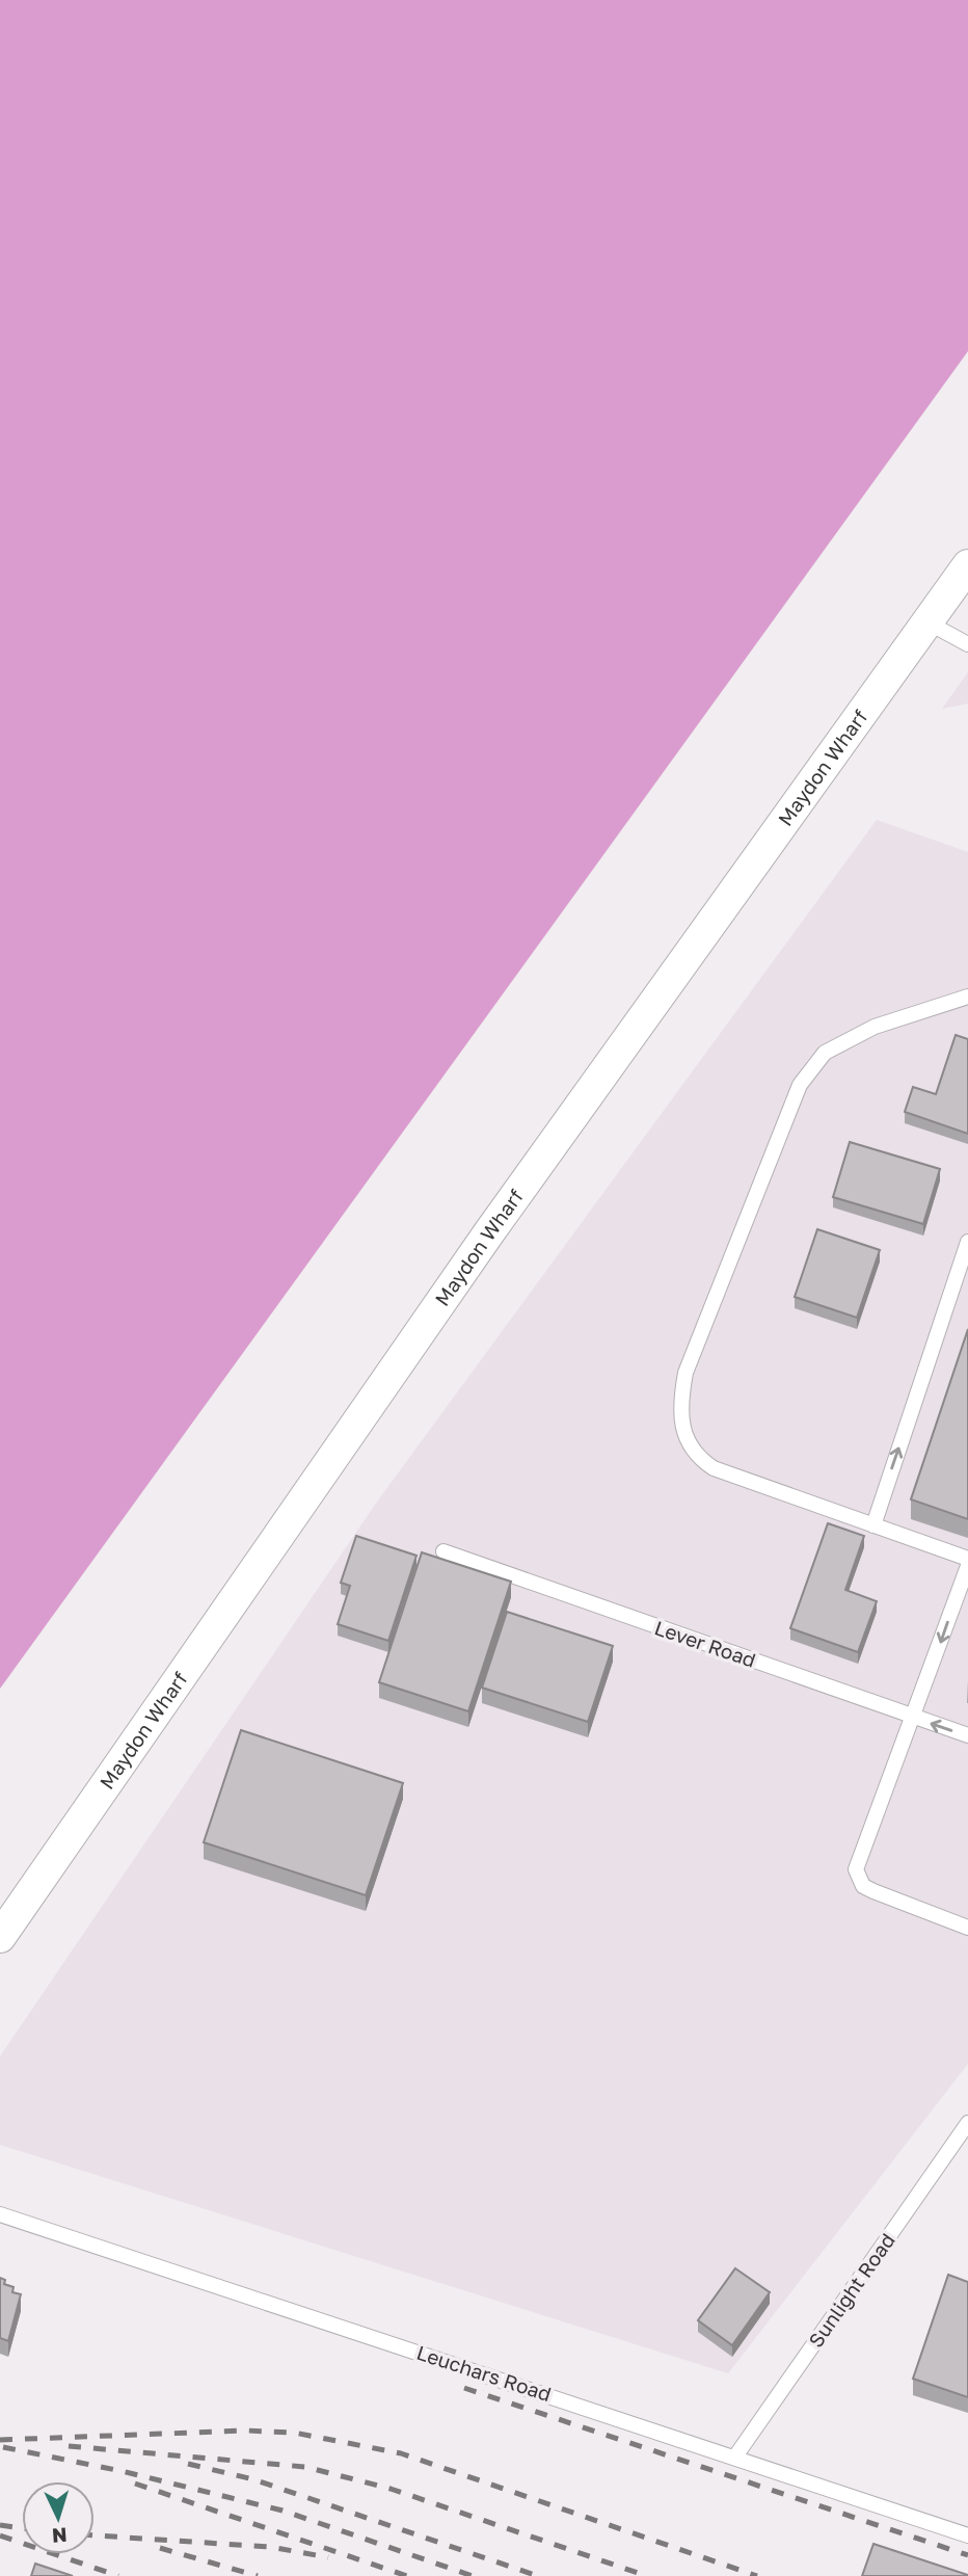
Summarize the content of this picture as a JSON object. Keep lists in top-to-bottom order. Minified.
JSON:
{"streets":{"street":["Maydon Wharf"],"lane":["Lever Road","Sunlight Road","Leuchars Road"]},"crossings":[["Sunlight Road","Leuchars Road"]],"north":"bottom"}
